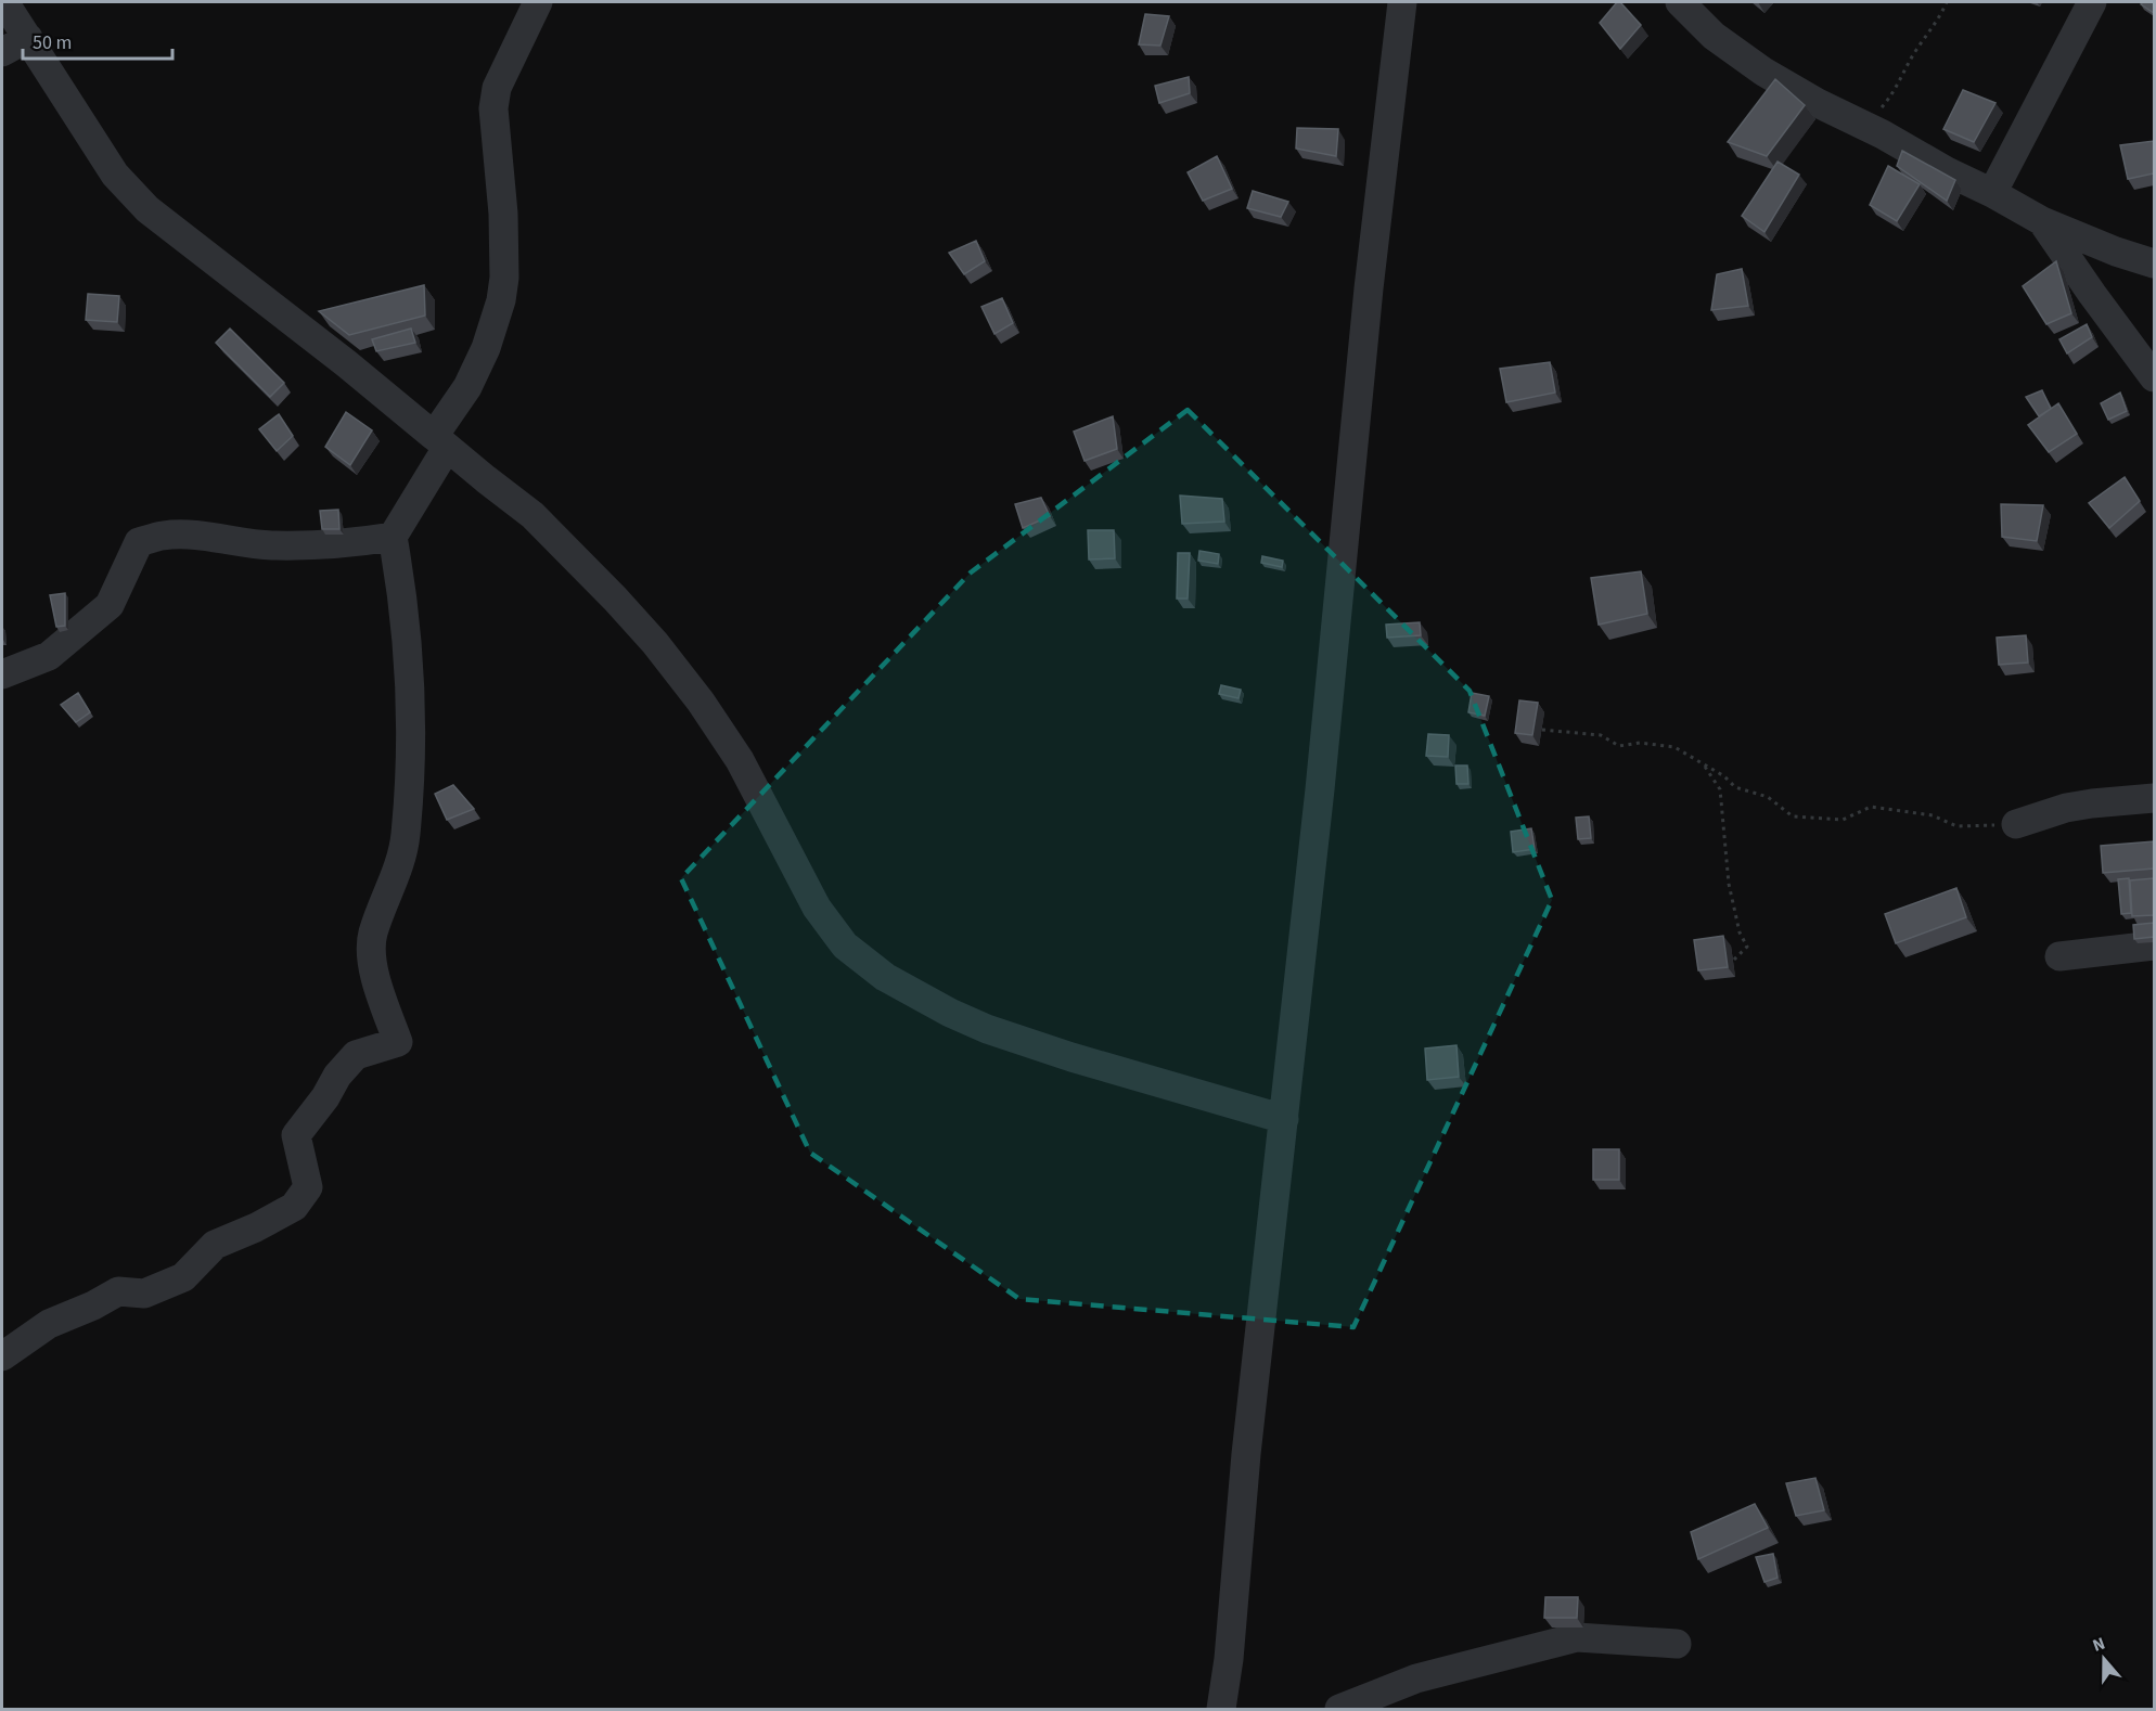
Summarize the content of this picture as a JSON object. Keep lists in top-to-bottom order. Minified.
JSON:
{"scale_bar":"50 m","north":"top"}
